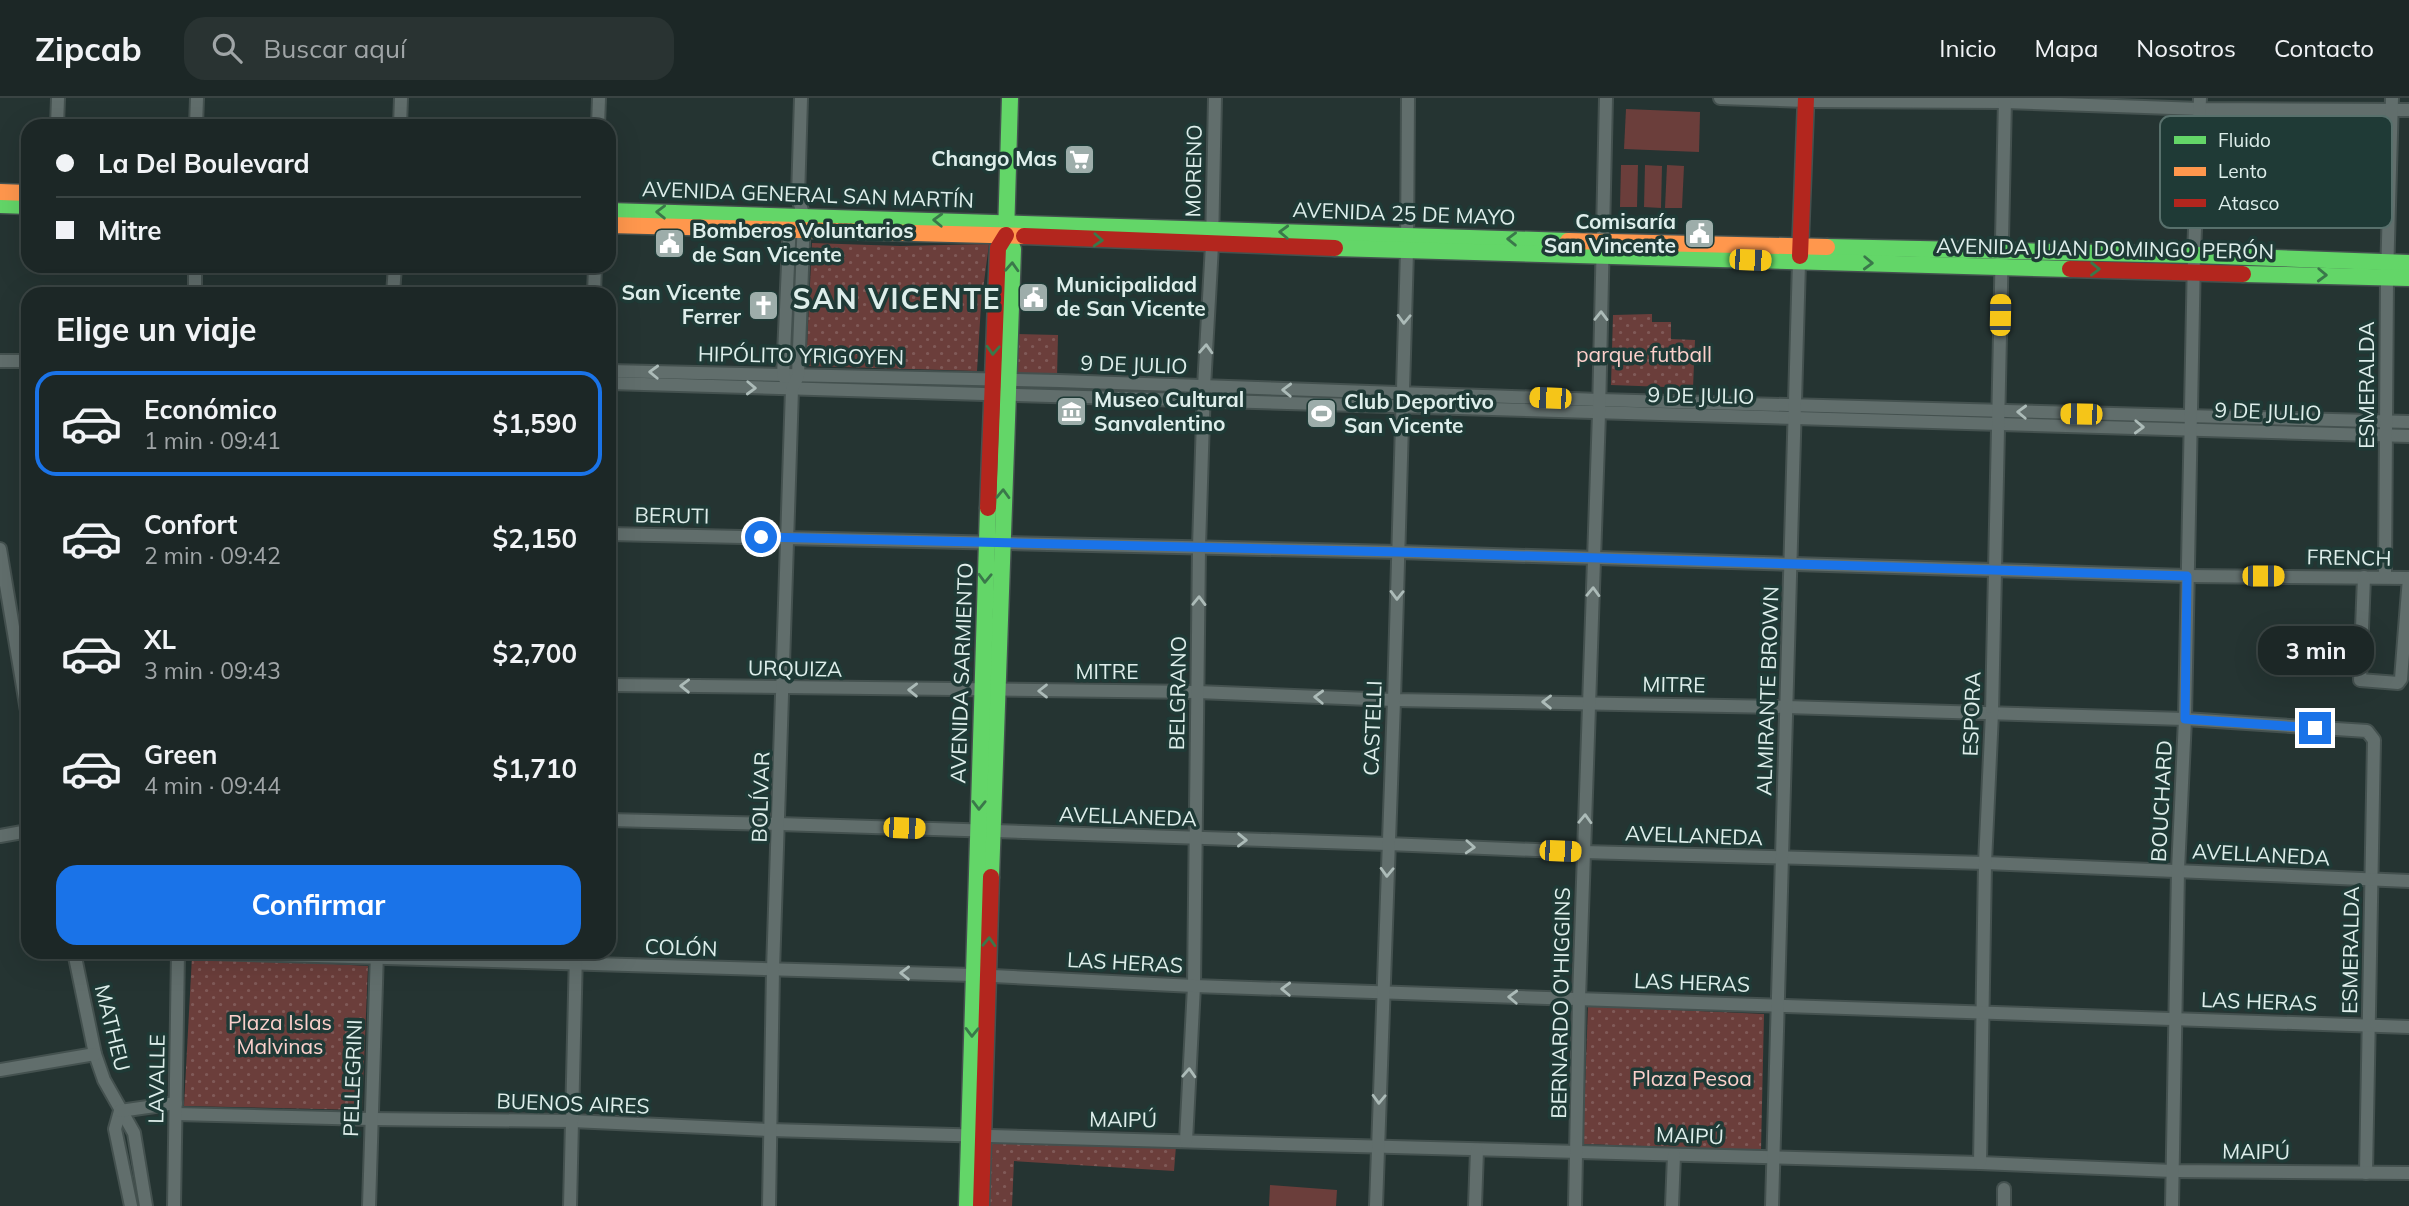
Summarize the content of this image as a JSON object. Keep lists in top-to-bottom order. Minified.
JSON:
{"streets":{"main road":["AVENIDA GENERAL SAN MARTÍN","AVENIDA 25 DE MAYO","AVENIDA JUAN DOMINGO PERÓN","AVENIDA SARMIENTO"],"street":["MORENO","HIPÓLITO YRIGOYEN","9 DE JULIO","ESMERALDA","BERUTI","FRENCH","URQUIZA","MITRE","ALMIRANTE BROWN","BELGRANO","ESPORA","CASTELLI","BOLÍVAR","BOUCHARD","AVELLANEDA","COLÓN","LAS HERAS","BERNARDO O'HIGGINS","MATHEU","PELLEGRINI","LAVALLE","BUENOS AIRES","MAIPÚ"]},"crossings":[["MORENO","AVENIDA 25 DE MAYO"],["MORENO","BELGRANO"],["AVENIDA GENERAL SAN MARTÍN","AVENIDA 25 DE MAYO"],["AVENIDA GENERAL SAN MARTÍN","AVENIDA SARMIENTO"],["AVENIDA GENERAL SAN MARTÍN","BOLÍVAR"],["AVENIDA 25 DE MAYO","AVENIDA JUAN DOMINGO PERÓN"],["AVENIDA 25 DE MAYO","AVENIDA SARMIENTO"],["AVENIDA 25 DE MAYO","ALMIRANTE BROWN"],["AVENIDA 25 DE MAYO","BELGRANO"],["AVENIDA 25 DE MAYO","CASTELLI"],["AVENIDA 25 DE MAYO","BERNARDO O'HIGGINS"],["AVENIDA JUAN DOMINGO PERÓN","ESMERALDA"],["AVENIDA JUAN DOMINGO PERÓN","ALMIRANTE BROWN"],["AVENIDA JUAN DOMINGO PERÓN","ESPORA"],["AVENIDA JUAN DOMINGO PERÓN","BOUCHARD"],["HIPÓLITO YRIGOYEN","9 DE JULIO"],["HIPÓLITO YRIGOYEN","AVENIDA SARMIENTO"],["HIPÓLITO YRIGOYEN","BOLÍVAR"],["9 DE JULIO","ESMERALDA"],["9 DE JULIO","AVENIDA SARMIENTO"],["9 DE JULIO","ALMIRANTE BROWN"],["9 DE JULIO","BELGRANO"],["9 DE JULIO","ESPORA"],["9 DE JULIO","CASTELLI"],["9 DE JULIO","BOUCHARD"],["9 DE JULIO","BERNARDO O'HIGGINS"],["ESMERALDA","FRENCH"],["ESMERALDA","MITRE"],["ESMERALDA","AVELLANEDA"],["ESMERALDA","LAS HERAS"],["ESMERALDA","MAIPÚ"],["BERUTI","FRENCH"],["BERUTI","AVENIDA SARMIENTO"],["BERUTI","BOLÍVAR"],["FRENCH","AVENIDA SARMIENTO"],["FRENCH","ALMIRANTE BROWN"],["FRENCH","BELGRANO"],["FRENCH","ESPORA"],["FRENCH","CASTELLI"],["FRENCH","BOUCHARD"],["FRENCH","BERNARDO O'HIGGINS"],["URQUIZA","MITRE"],["URQUIZA","AVENIDA SARMIENTO"],["URQUIZA","BOLÍVAR"],["MITRE","AVENIDA SARMIENTO"],["MITRE","ALMIRANTE BROWN"],["MITRE","BELGRANO"],["MITRE","ESPORA"],["MITRE","CASTELLI"],["MITRE","BOUCHARD"],["MITRE","BERNARDO O'HIGGINS"],["AVENIDA SARMIENTO","AVELLANEDA"],["AVENIDA SARMIENTO","COLÓN"],["AVENIDA SARMIENTO","LAS HERAS"],["AVENIDA SARMIENTO","BUENOS AIRES"],["AVENIDA SARMIENTO","MAIPÚ"],["ALMIRANTE BROWN","AVELLANEDA"],["ALMIRANTE BROWN","LAS HERAS"],["ALMIRANTE BROWN","MAIPÚ"],["BELGRANO","AVELLANEDA"],["BELGRANO","LAS HERAS"],["BELGRANO","MAIPÚ"],["ESPORA","AVELLANEDA"],["ESPORA","LAS HERAS"],["ESPORA","MAIPÚ"],["CASTELLI","AVELLANEDA"],["CASTELLI","LAS HERAS"],["CASTELLI","MAIPÚ"],["BOLÍVAR","AVELLANEDA"],["BOLÍVAR","COLÓN"],["BOLÍVAR","BUENOS AIRES"],["BOUCHARD","AVELLANEDA"],["BOUCHARD","LAS HERAS"],["BOUCHARD","MAIPÚ"],["AVELLANEDA","BERNARDO O'HIGGINS"],["COLÓN","LAS HERAS"],["LAS HERAS","BERNARDO O'HIGGINS"],["BERNARDO O'HIGGINS","MAIPÚ"],["MATHEU","BUENOS AIRES"],["PELLEGRINI","BUENOS AIRES"],["LAVALLE","BUENOS AIRES"],["BUENOS AIRES","MAIPÚ"]],"one_way":["URQUIZA","MITRE","BELGRANO","CASTELLI","COLÓN","BERNARDO O'HIGGINS"],"districts":["SAN VICENTE"],"parks":["parque futball","Plaza Islas Malvinas","Plaza Pesoa"],"places":{"supermarket":["Chango Mas"],"public building":["Comisaría San Vincente","Bomberos Voluntarios de San Vicente","Municipalidad de San Vicente"],"church":["San Vicente Ferrer"],"museum":["Museo Cultural Sanvalentino"],"sports":["Club Deportivo San Vicente"]},"legend":["Fluido","Lento","Atasco"],"page":{"header":"Zipcab","search":"Buscar aquí","nav":["Inicio","Mapa","Nosotros","Contacto"],"banner":["La Del Boulevard","Mitre"],"heading":"Elige un viaje","list":[{"name":"Económico","note":"1 min · 09:41","value":"$1,590"},{"name":"Confort","note":"2 min · 09:42","value":"$2,150"},{"name":"XL","note":"3 min · 09:43","value":"$2,700"},{"name":"Green","note":"4 min · 09:44","value":"$1,710"}],"bubble":"3 min","buttons":"Confirmar"}}
